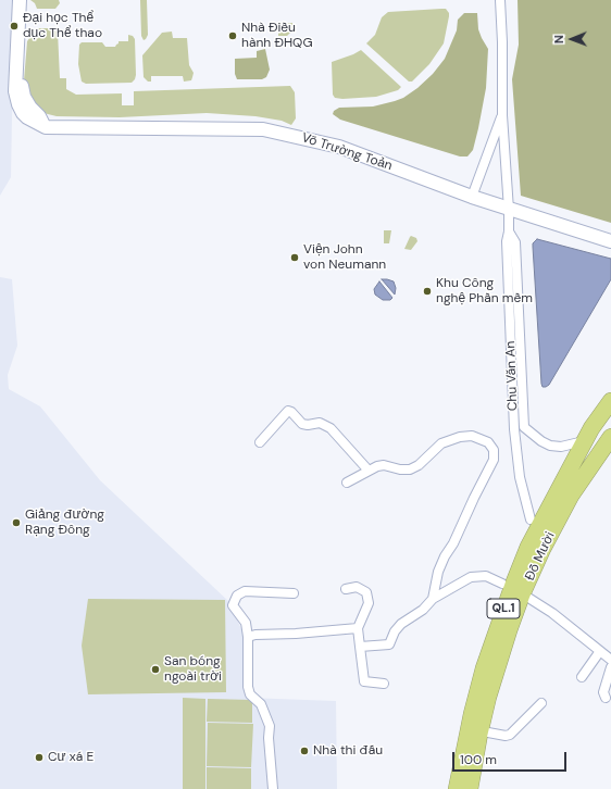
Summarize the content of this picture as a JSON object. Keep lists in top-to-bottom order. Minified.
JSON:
{"streets":{"highway":["Đỗ Mười","QL.1"],"street":["Võ Trường Toản","Chu Văn An"]},"crossings":[["Võ Trường Toản","Chu Văn An"],["Chu Văn An","Đỗ Mười"],["Đỗ Mười","QL.1"]],"places":["Đại học Thể dục Thể thao","Nhà Điều hành ĐHQG","Viện John von Neumann","Khu Công nghệ Phần mềm","Giảng đường Rạng Đông","San bóng ngoài trời","Nhà thi đấu","Cư xá E"],"scale_bar":"100 m","north":"left"}
